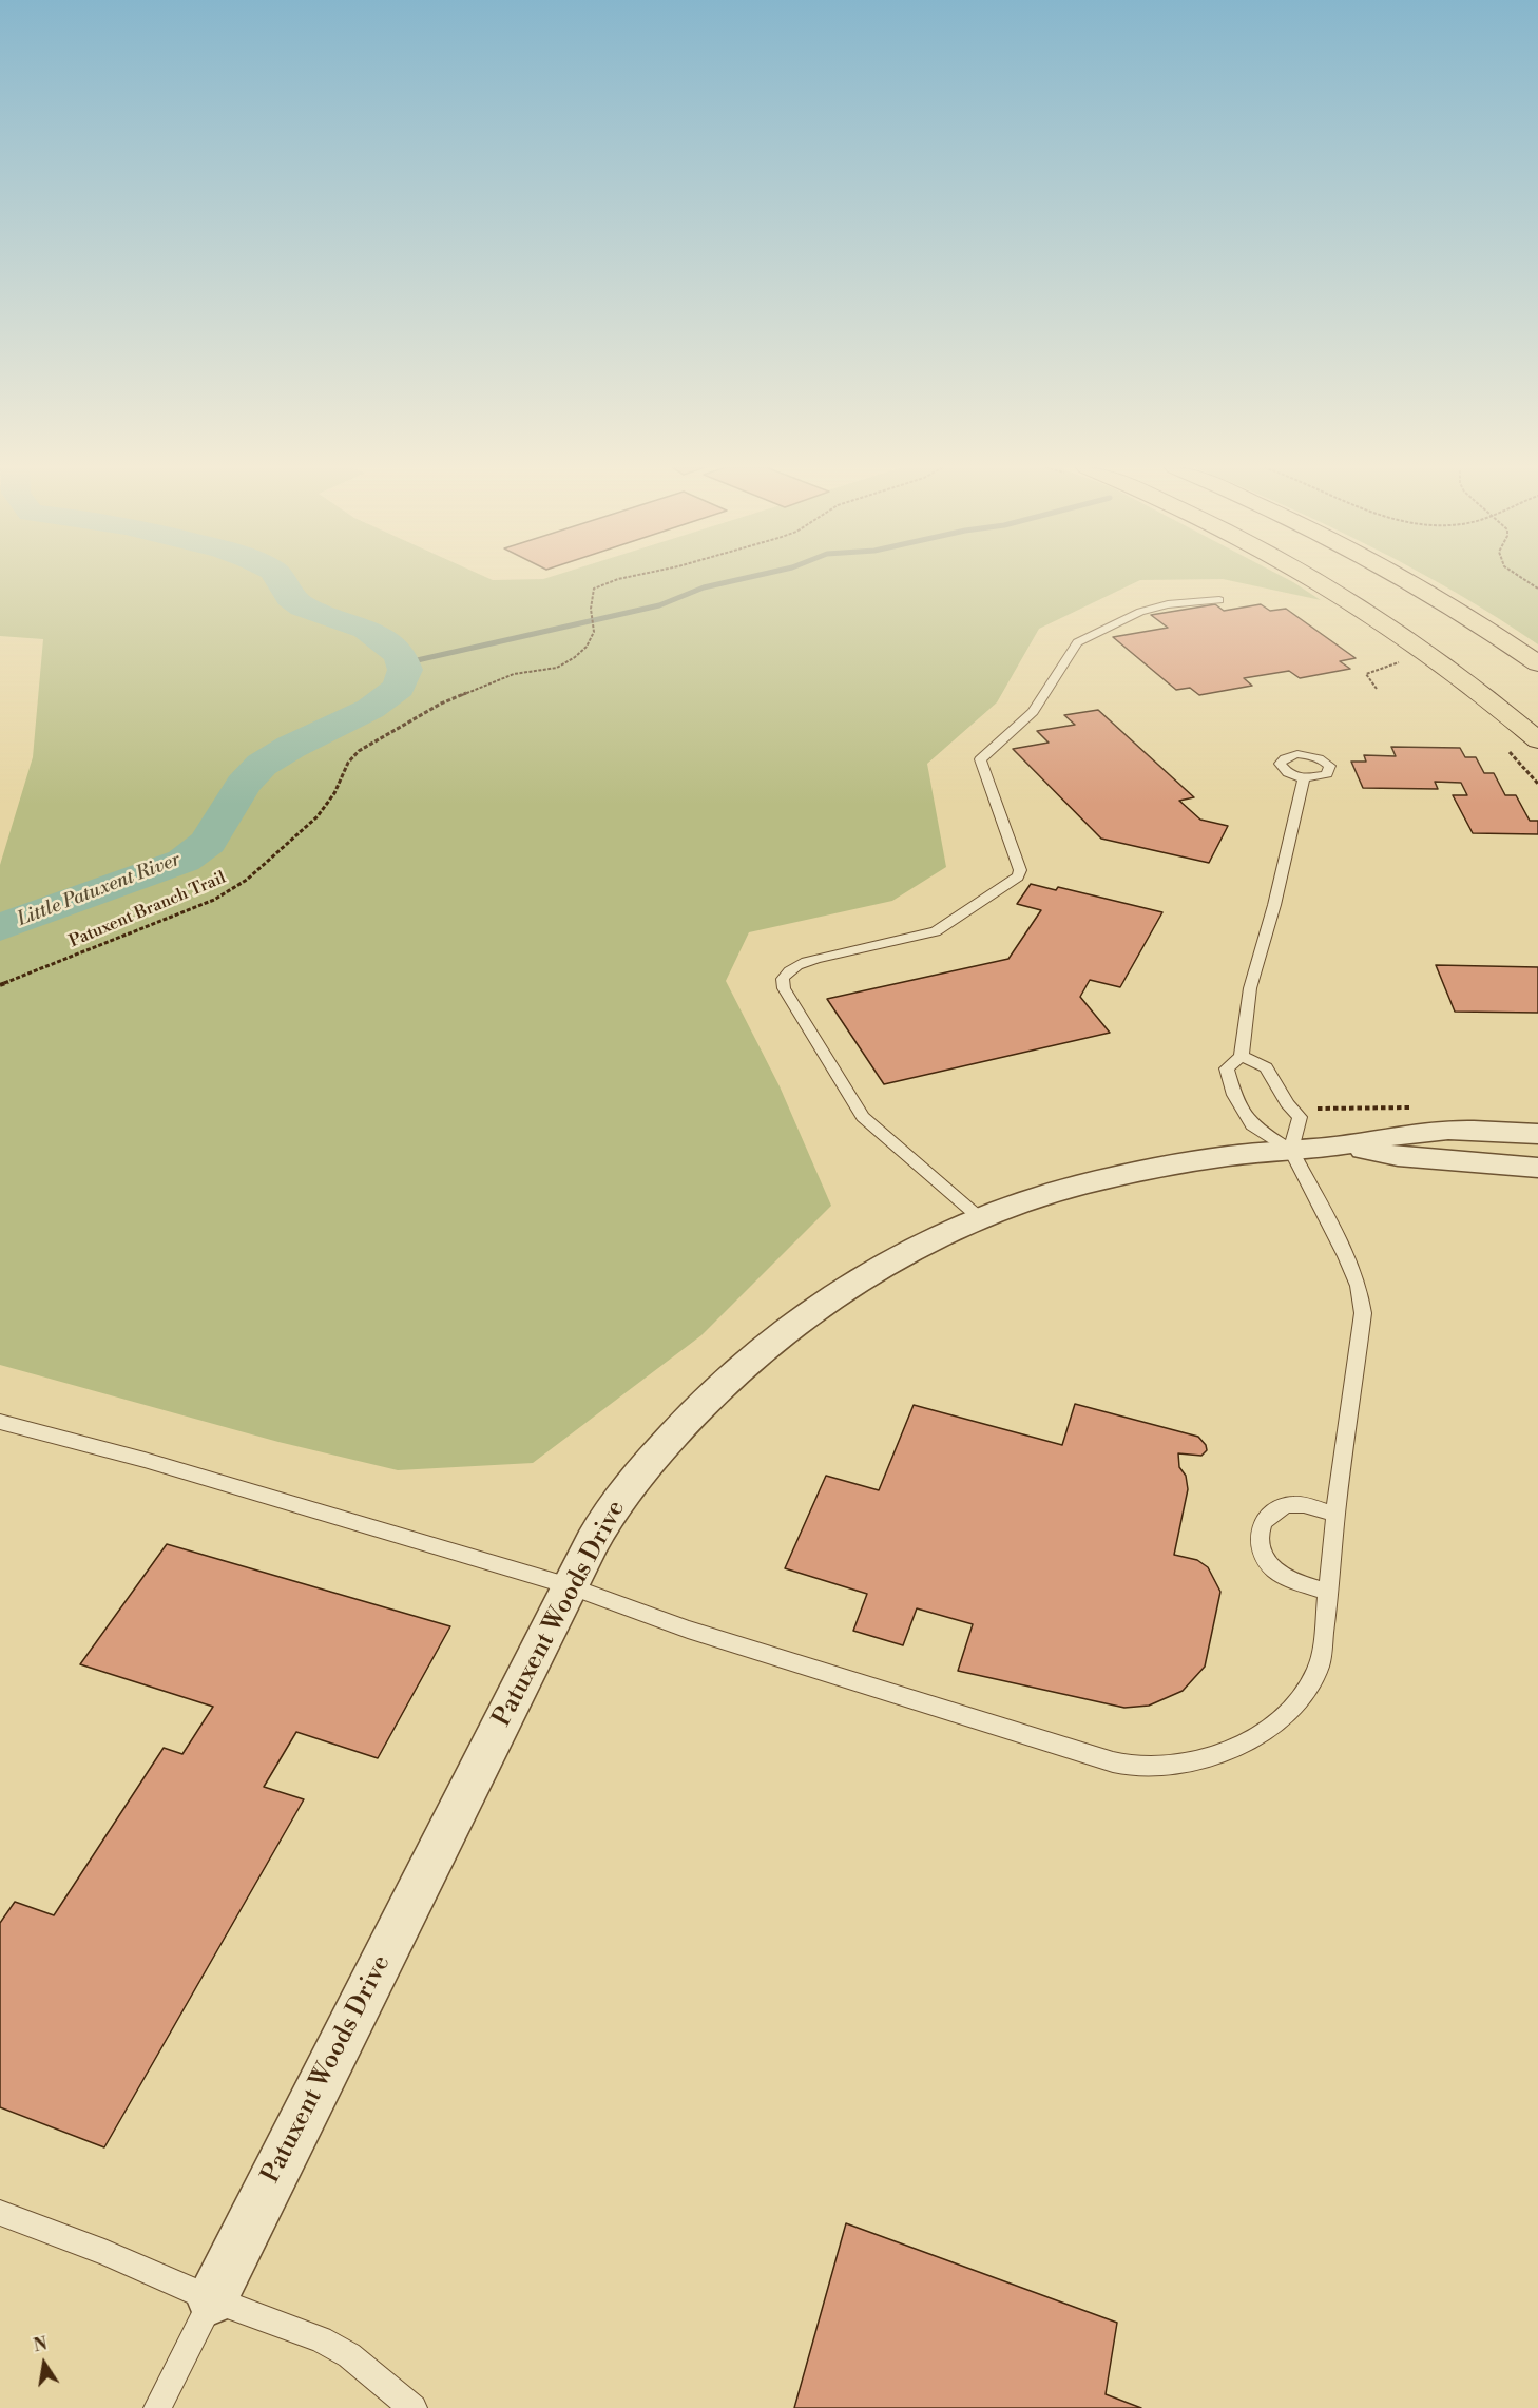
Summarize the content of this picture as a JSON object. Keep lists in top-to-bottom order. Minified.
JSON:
{"streets":{"street":["Patuxent Woods Drive"],"path":["Patuxent Branch Trail"]},"water":["Little Patuxent River"],"north":"top"}
